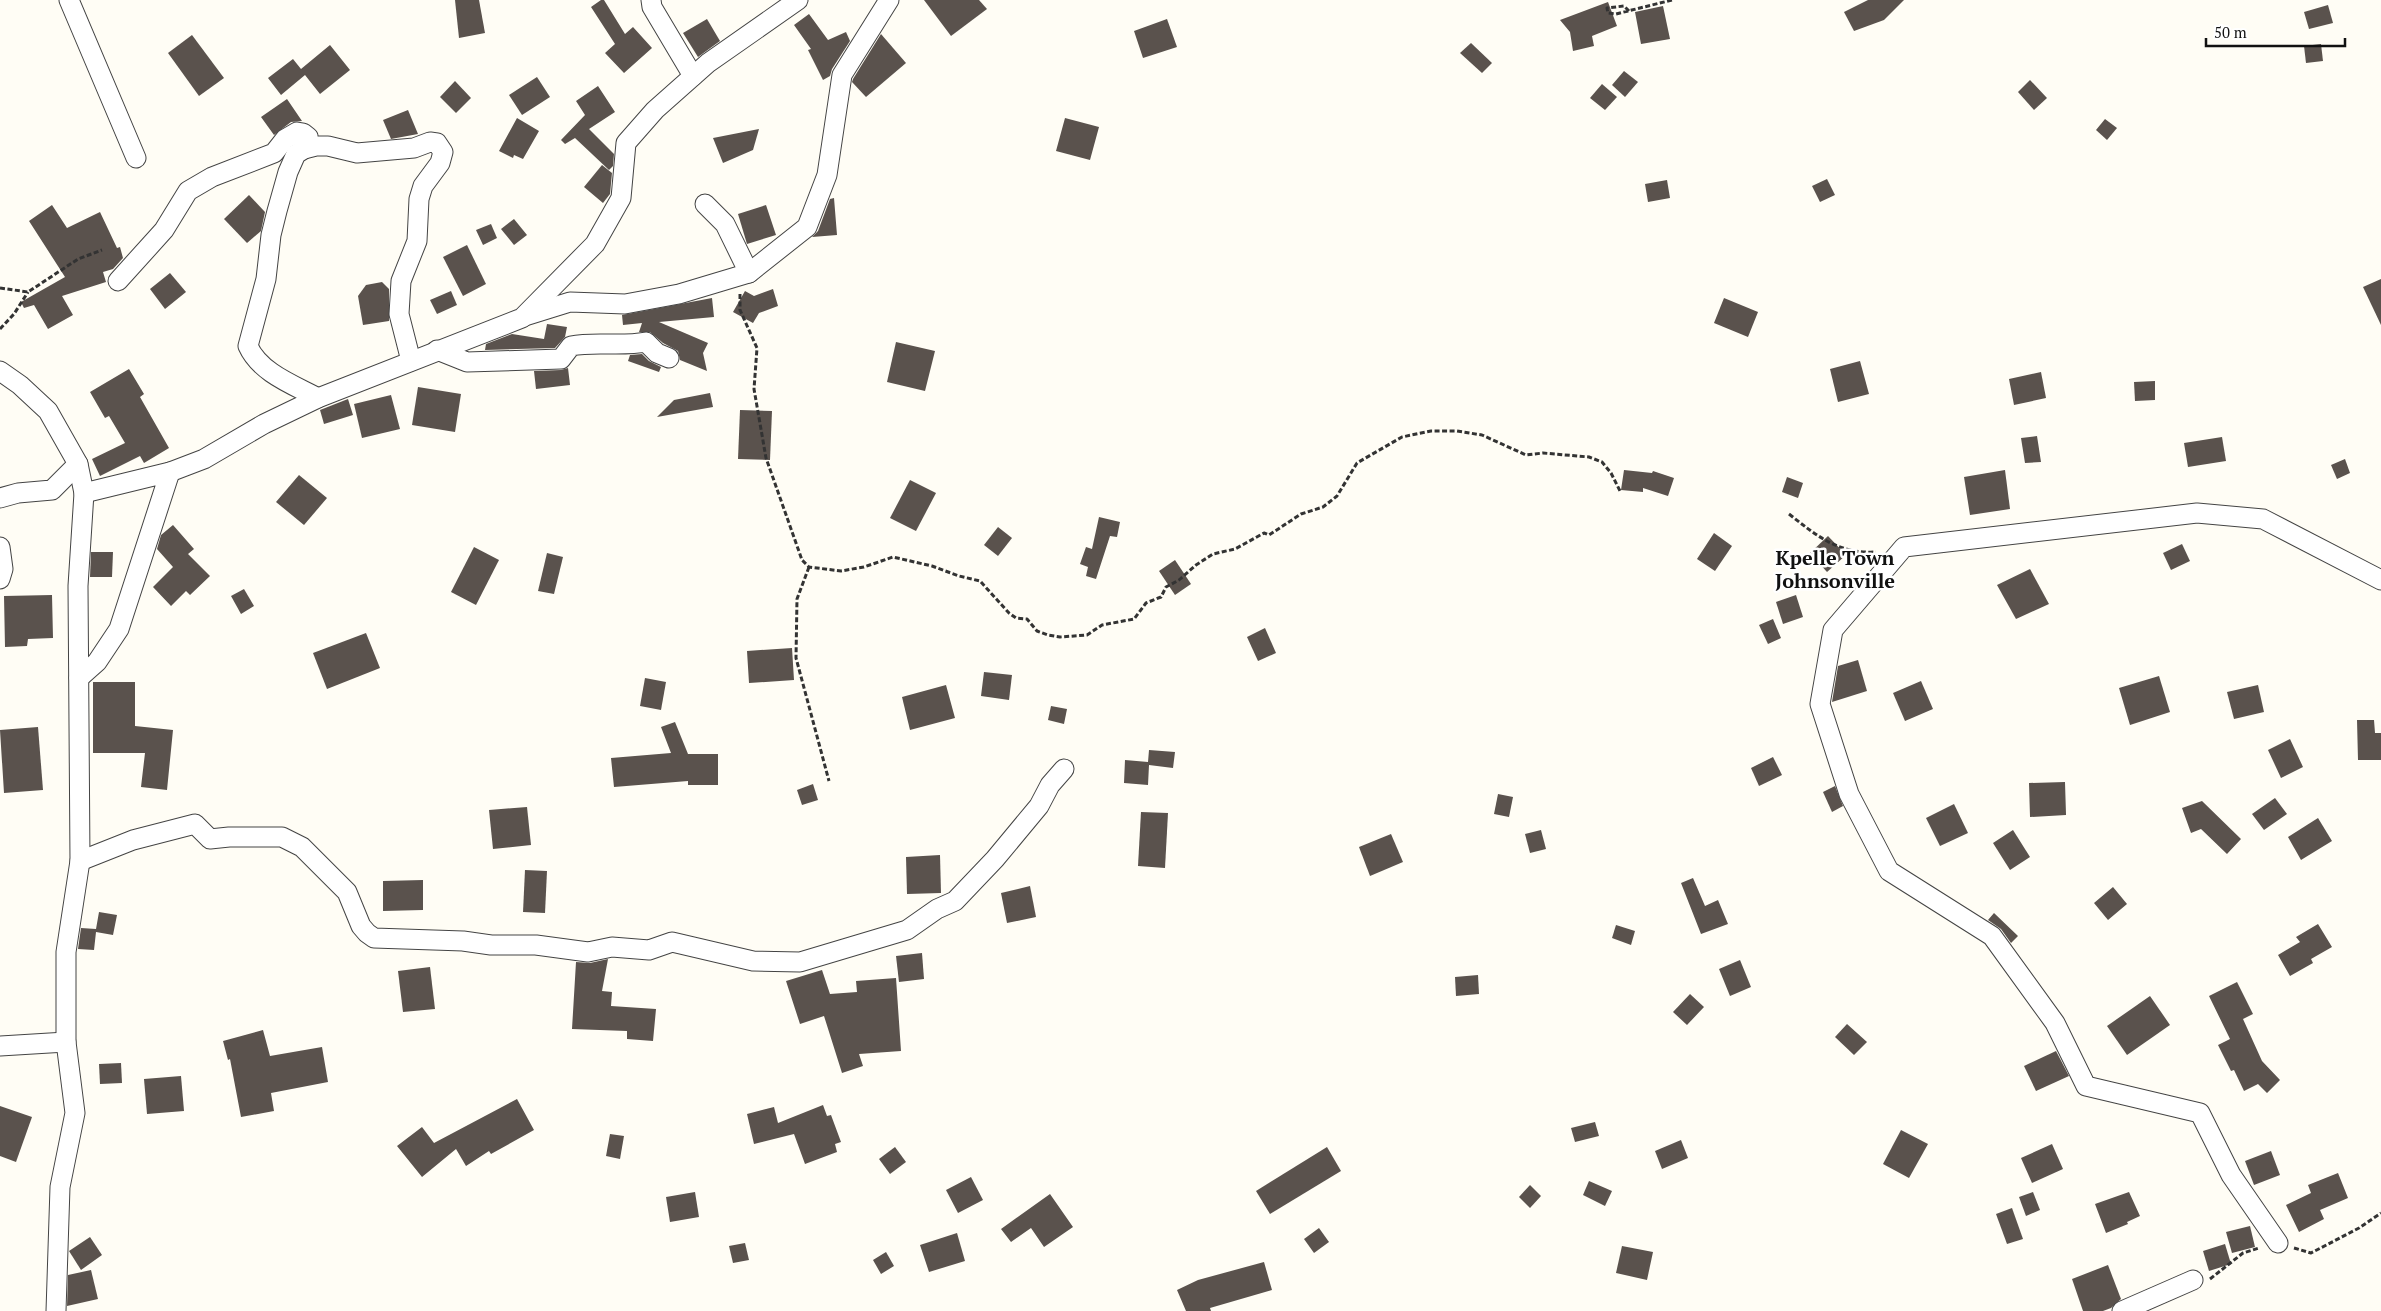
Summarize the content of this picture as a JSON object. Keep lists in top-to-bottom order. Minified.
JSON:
{"districts":["Kpelle Town Johnsonville"],"scale_bar":"50 m"}
